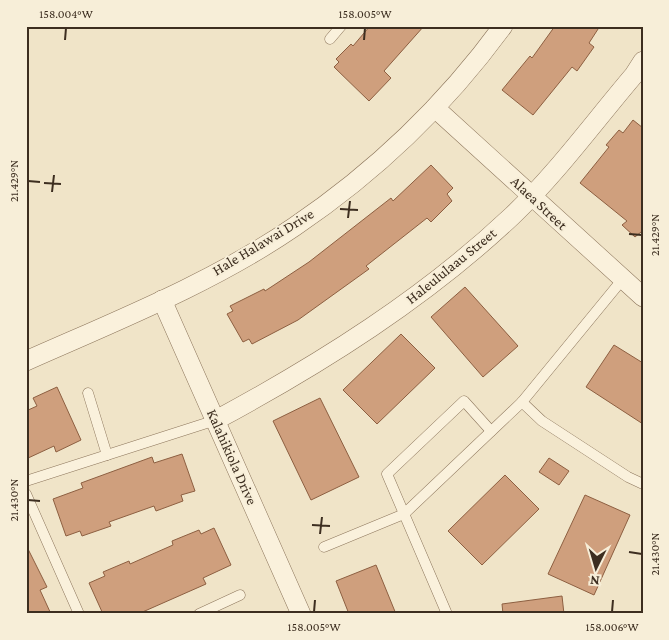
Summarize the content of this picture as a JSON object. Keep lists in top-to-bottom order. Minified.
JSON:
{"streets":{"street":["Alaea Street","Hale Halawai Drive","Haleululaau Street","Kalahikiola Drive"]},"crossings":[["Alaea Street","Hale Halawai Drive"],["Alaea Street","Haleululaau Street"],["Hale Halawai Drive","Kalahikiola Drive"],["Haleululaau Street","Kalahikiola Drive"]],"north":"bottom","coordinates":["158.004°W","158.005°W","21.429°N","21.430°N","158.006°W"]}
